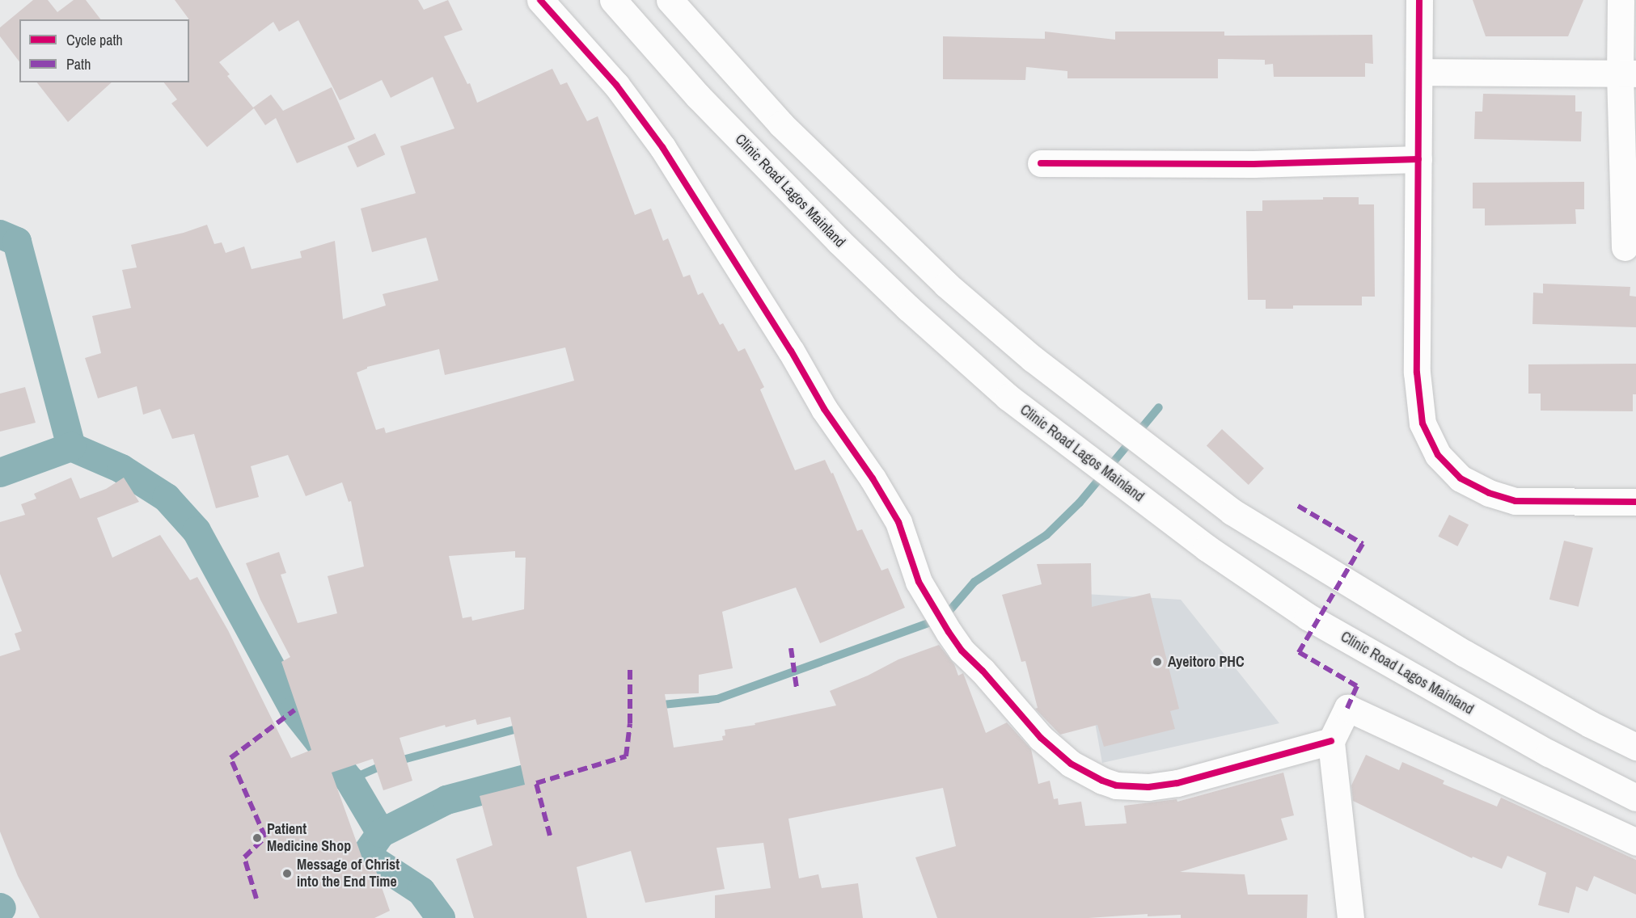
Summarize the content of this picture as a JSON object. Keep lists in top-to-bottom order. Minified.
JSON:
{"streets":{"street":["Clinic Road Lagos Mainland"]},"places":["Ayeitoro PHC","Patient Medicine Shop","Message of Christ into the End Time"],"legend":["Cycle path","Path"]}
